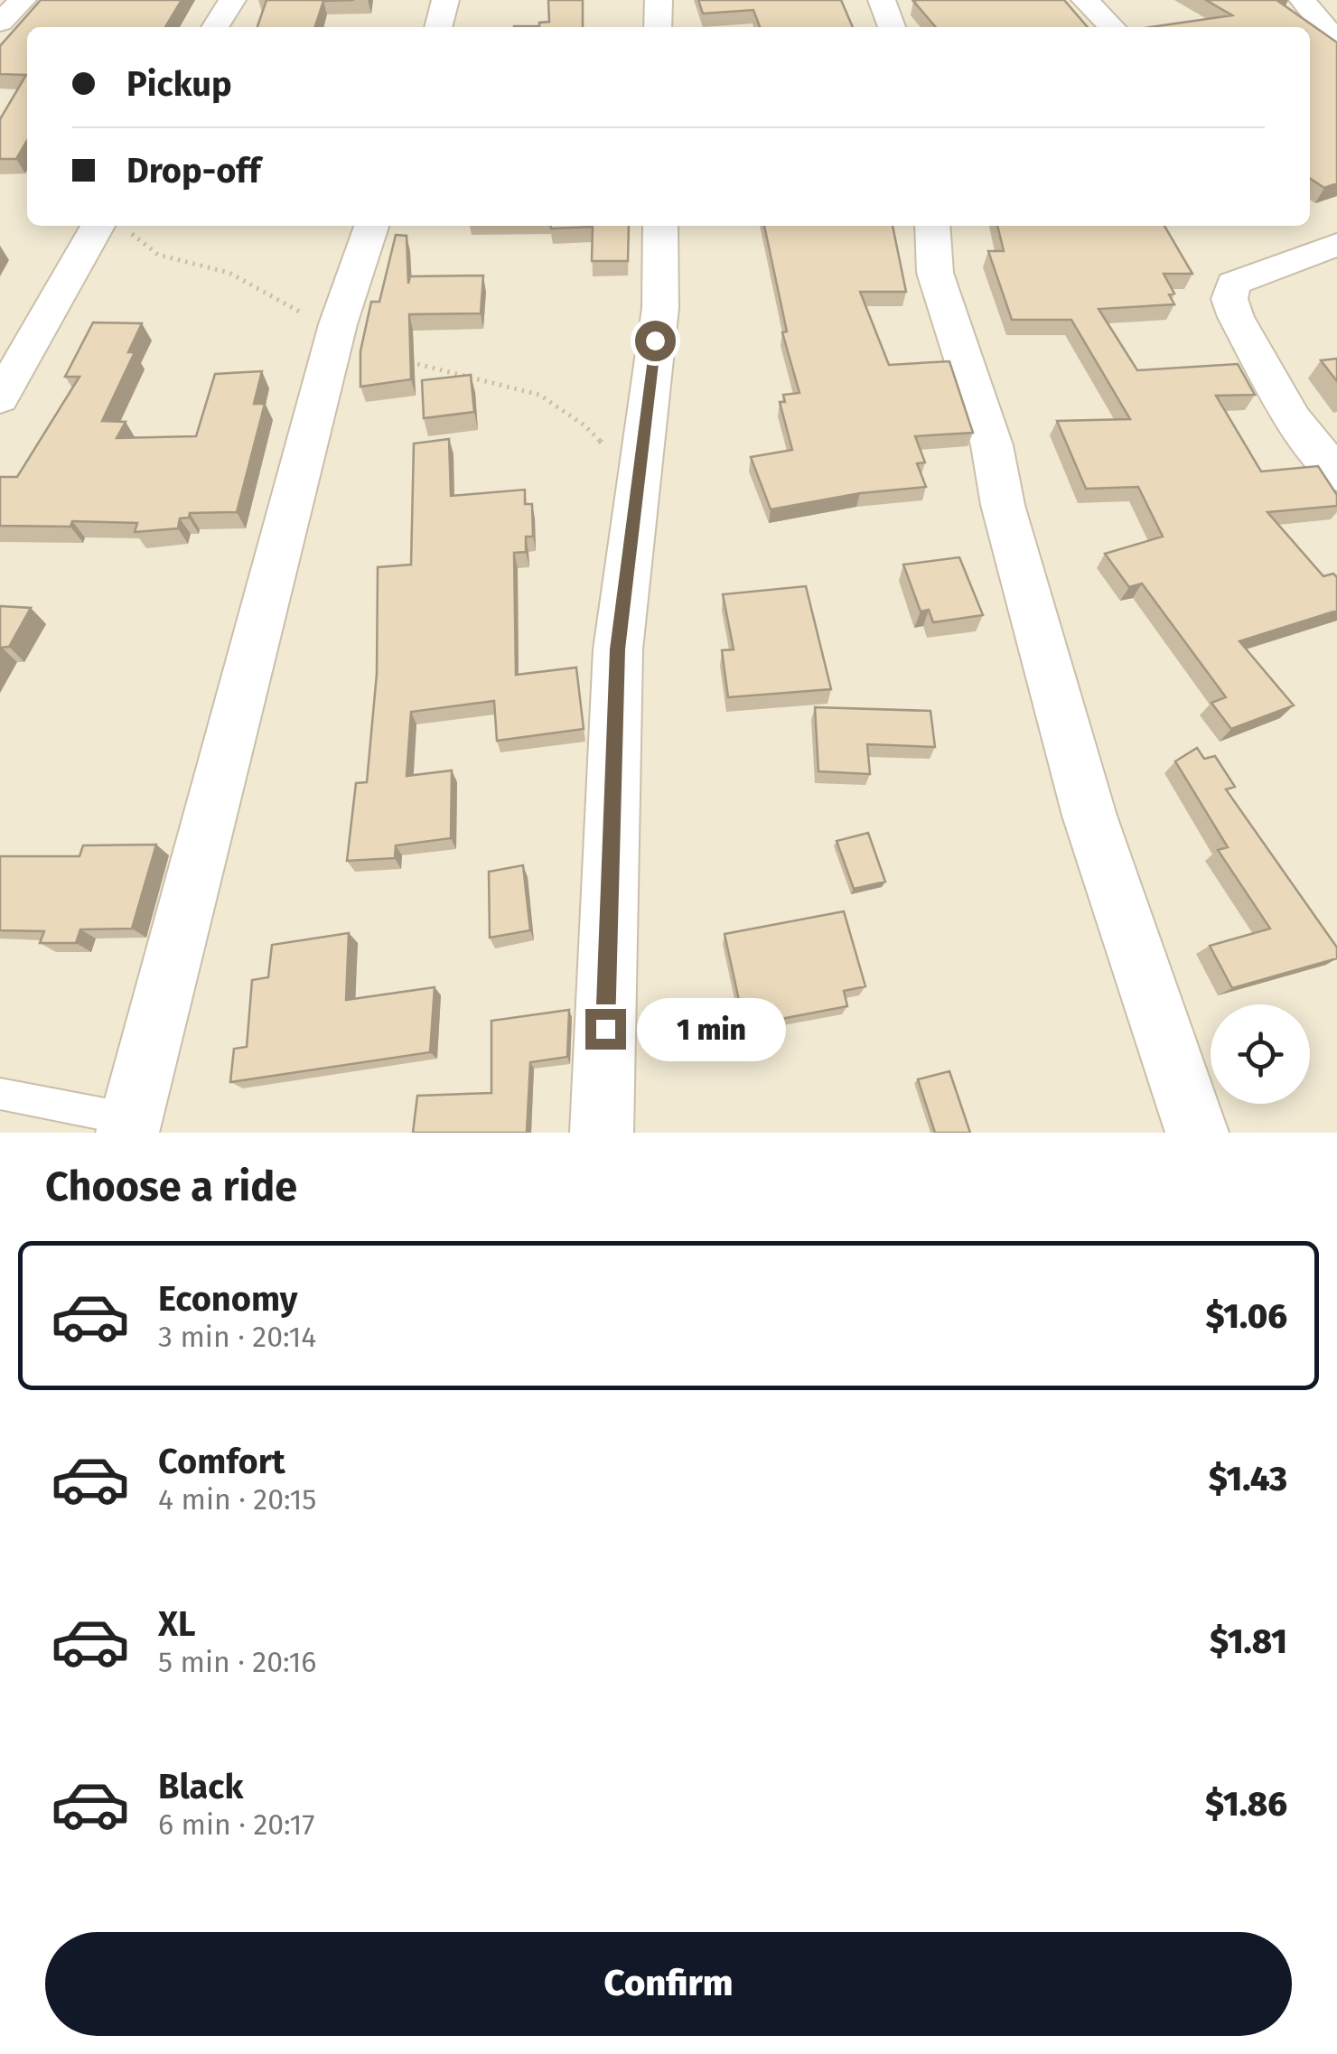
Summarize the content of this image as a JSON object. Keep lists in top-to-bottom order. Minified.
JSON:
{"page":{"banner":["Pickup","Drop-off"],"bubble":"1 min","heading":"Choose a ride","list":[{"name":"Economy","note":"3 min · 20:14","value":"$1.06"},{"name":"Comfort","note":"4 min · 20:15","value":"$1.43"},{"name":"XL","note":"5 min · 20:16","value":"$1.81"},{"name":"Black","note":"6 min · 20:17","value":"$1.86"}],"buttons":"Confirm"}}
